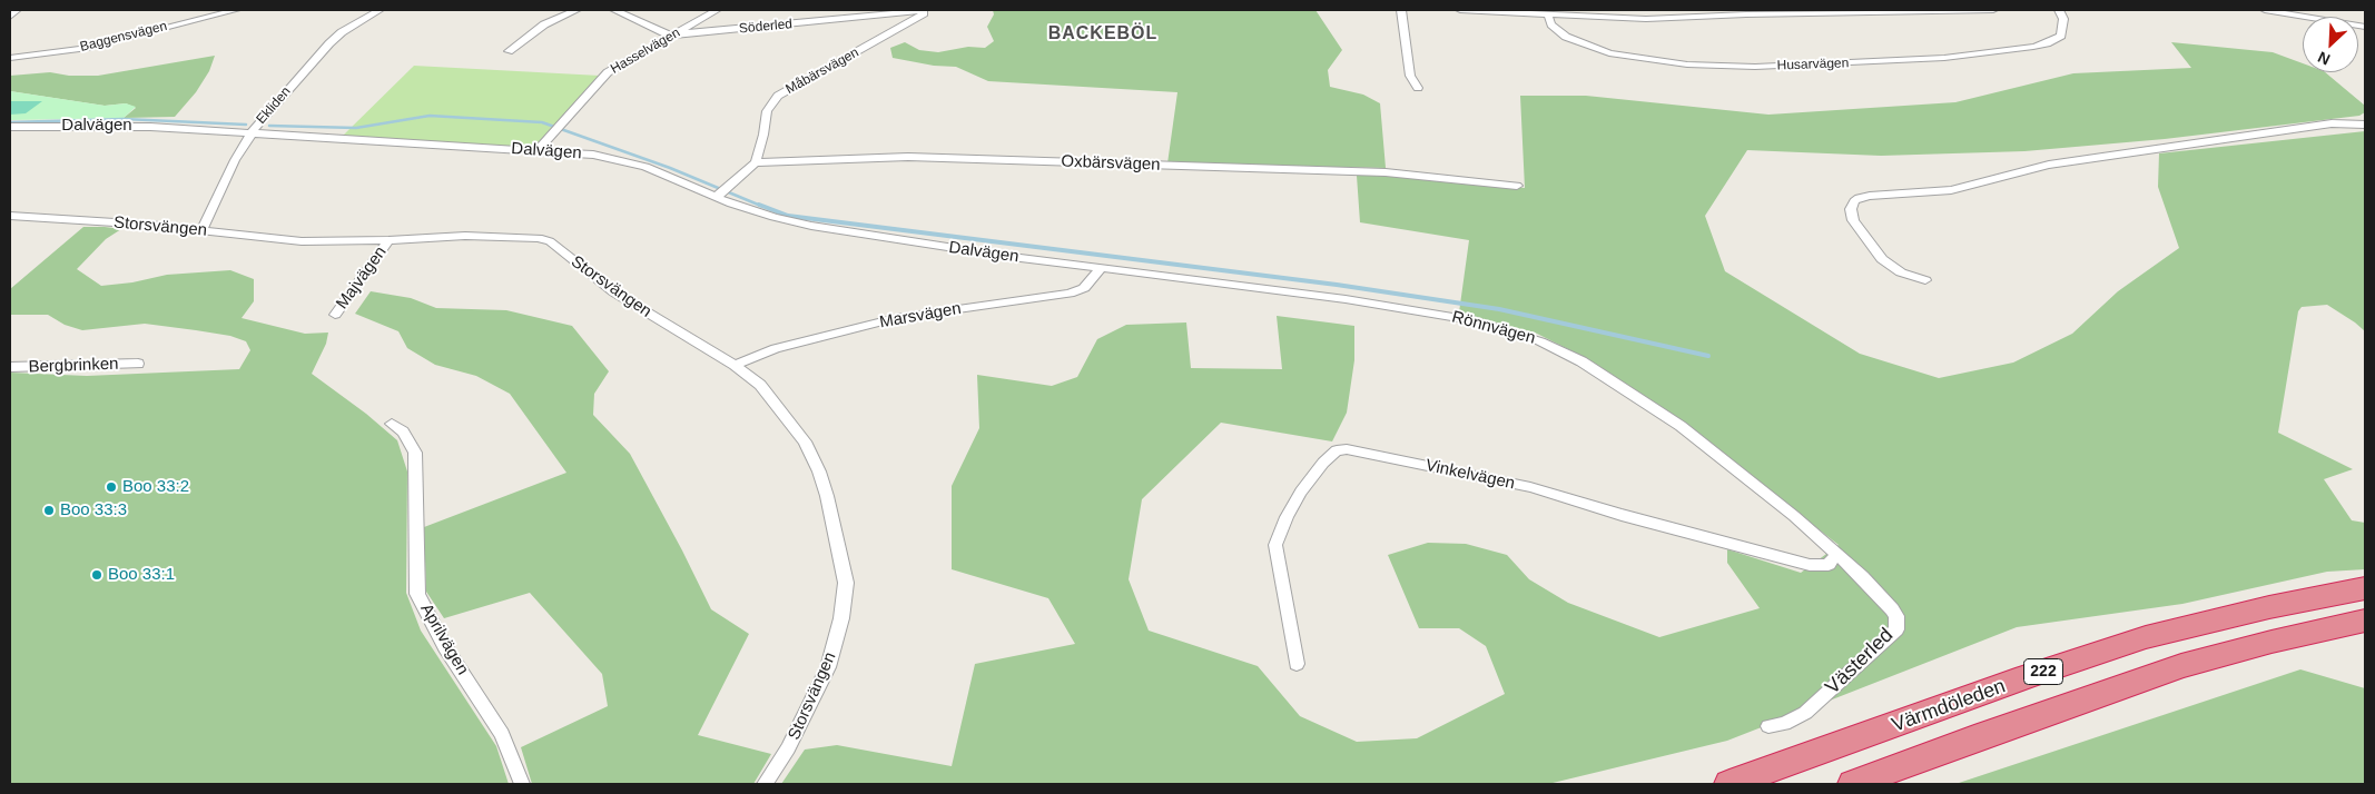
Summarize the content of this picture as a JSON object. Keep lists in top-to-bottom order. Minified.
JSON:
{"streets":{"highway":["222","Värmdöleden"],"street":["Söderled","Baggensvägen","Hasselvägen","Husarvägen","Måbärsvägen","Ekliden","Dalvägen","Oxbärsvägen","Storsvängen","Majvägen","Marsvägen","Rönnvägen","Bergbrinken","Vinkelvägen","Aprilvägen","Västerled"]},"crossings":[["Söderled","Hasselvägen"],["Hasselvägen","Dalvägen"],["Måbärsvägen","Oxbärsvägen"],["Ekliden","Dalvägen"],["Ekliden","Storsvängen"],["Dalvägen","Rönnvägen"],["Storsvängen","Majvägen"],["Storsvängen","Marsvägen"],["Marsvägen","Rönnvägen"],["Rönnvägen","Vinkelvägen"],["Rönnvägen","Västerled"],["Vinkelvägen","Västerled"]],"districts":["BACKEBÖL"],"places":["Boo 33:2","Boo 33:3","Boo 33:1"],"north":"bottom left"}
